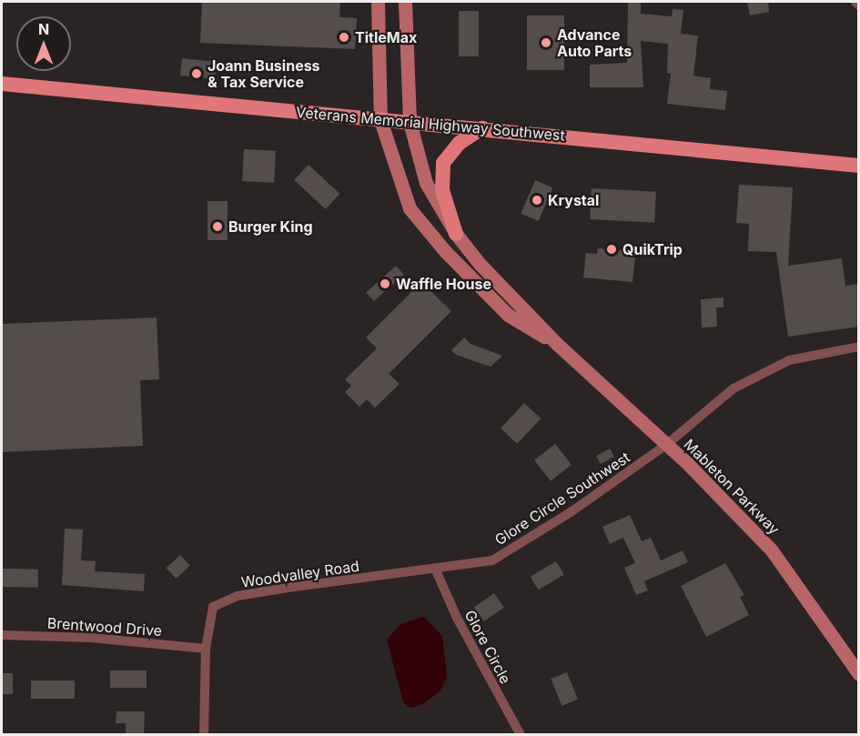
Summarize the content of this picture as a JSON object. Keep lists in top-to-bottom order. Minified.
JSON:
{"streets":{"main road":["Veterans Memorial Highway Southwest","Mableton Parkway"],"street":["Glore Circle Southwest","Woodvalley Road","Brentwood Drive","Glore Circle"]},"crossings":[["Veterans Memorial Highway Southwest","Mableton Parkway"],["Mableton Parkway","Glore Circle Southwest"],["Glore Circle Southwest","Woodvalley Road"],["Glore Circle Southwest","Glore Circle"],["Woodvalley Road","Brentwood Drive"],["Woodvalley Road","Glore Circle"]],"places":["TitleMax","Advance Auto Parts","Joann Business & Tax Service","Krystal","Burger King","QuikTrip","Waffle House"],"north":"top"}
